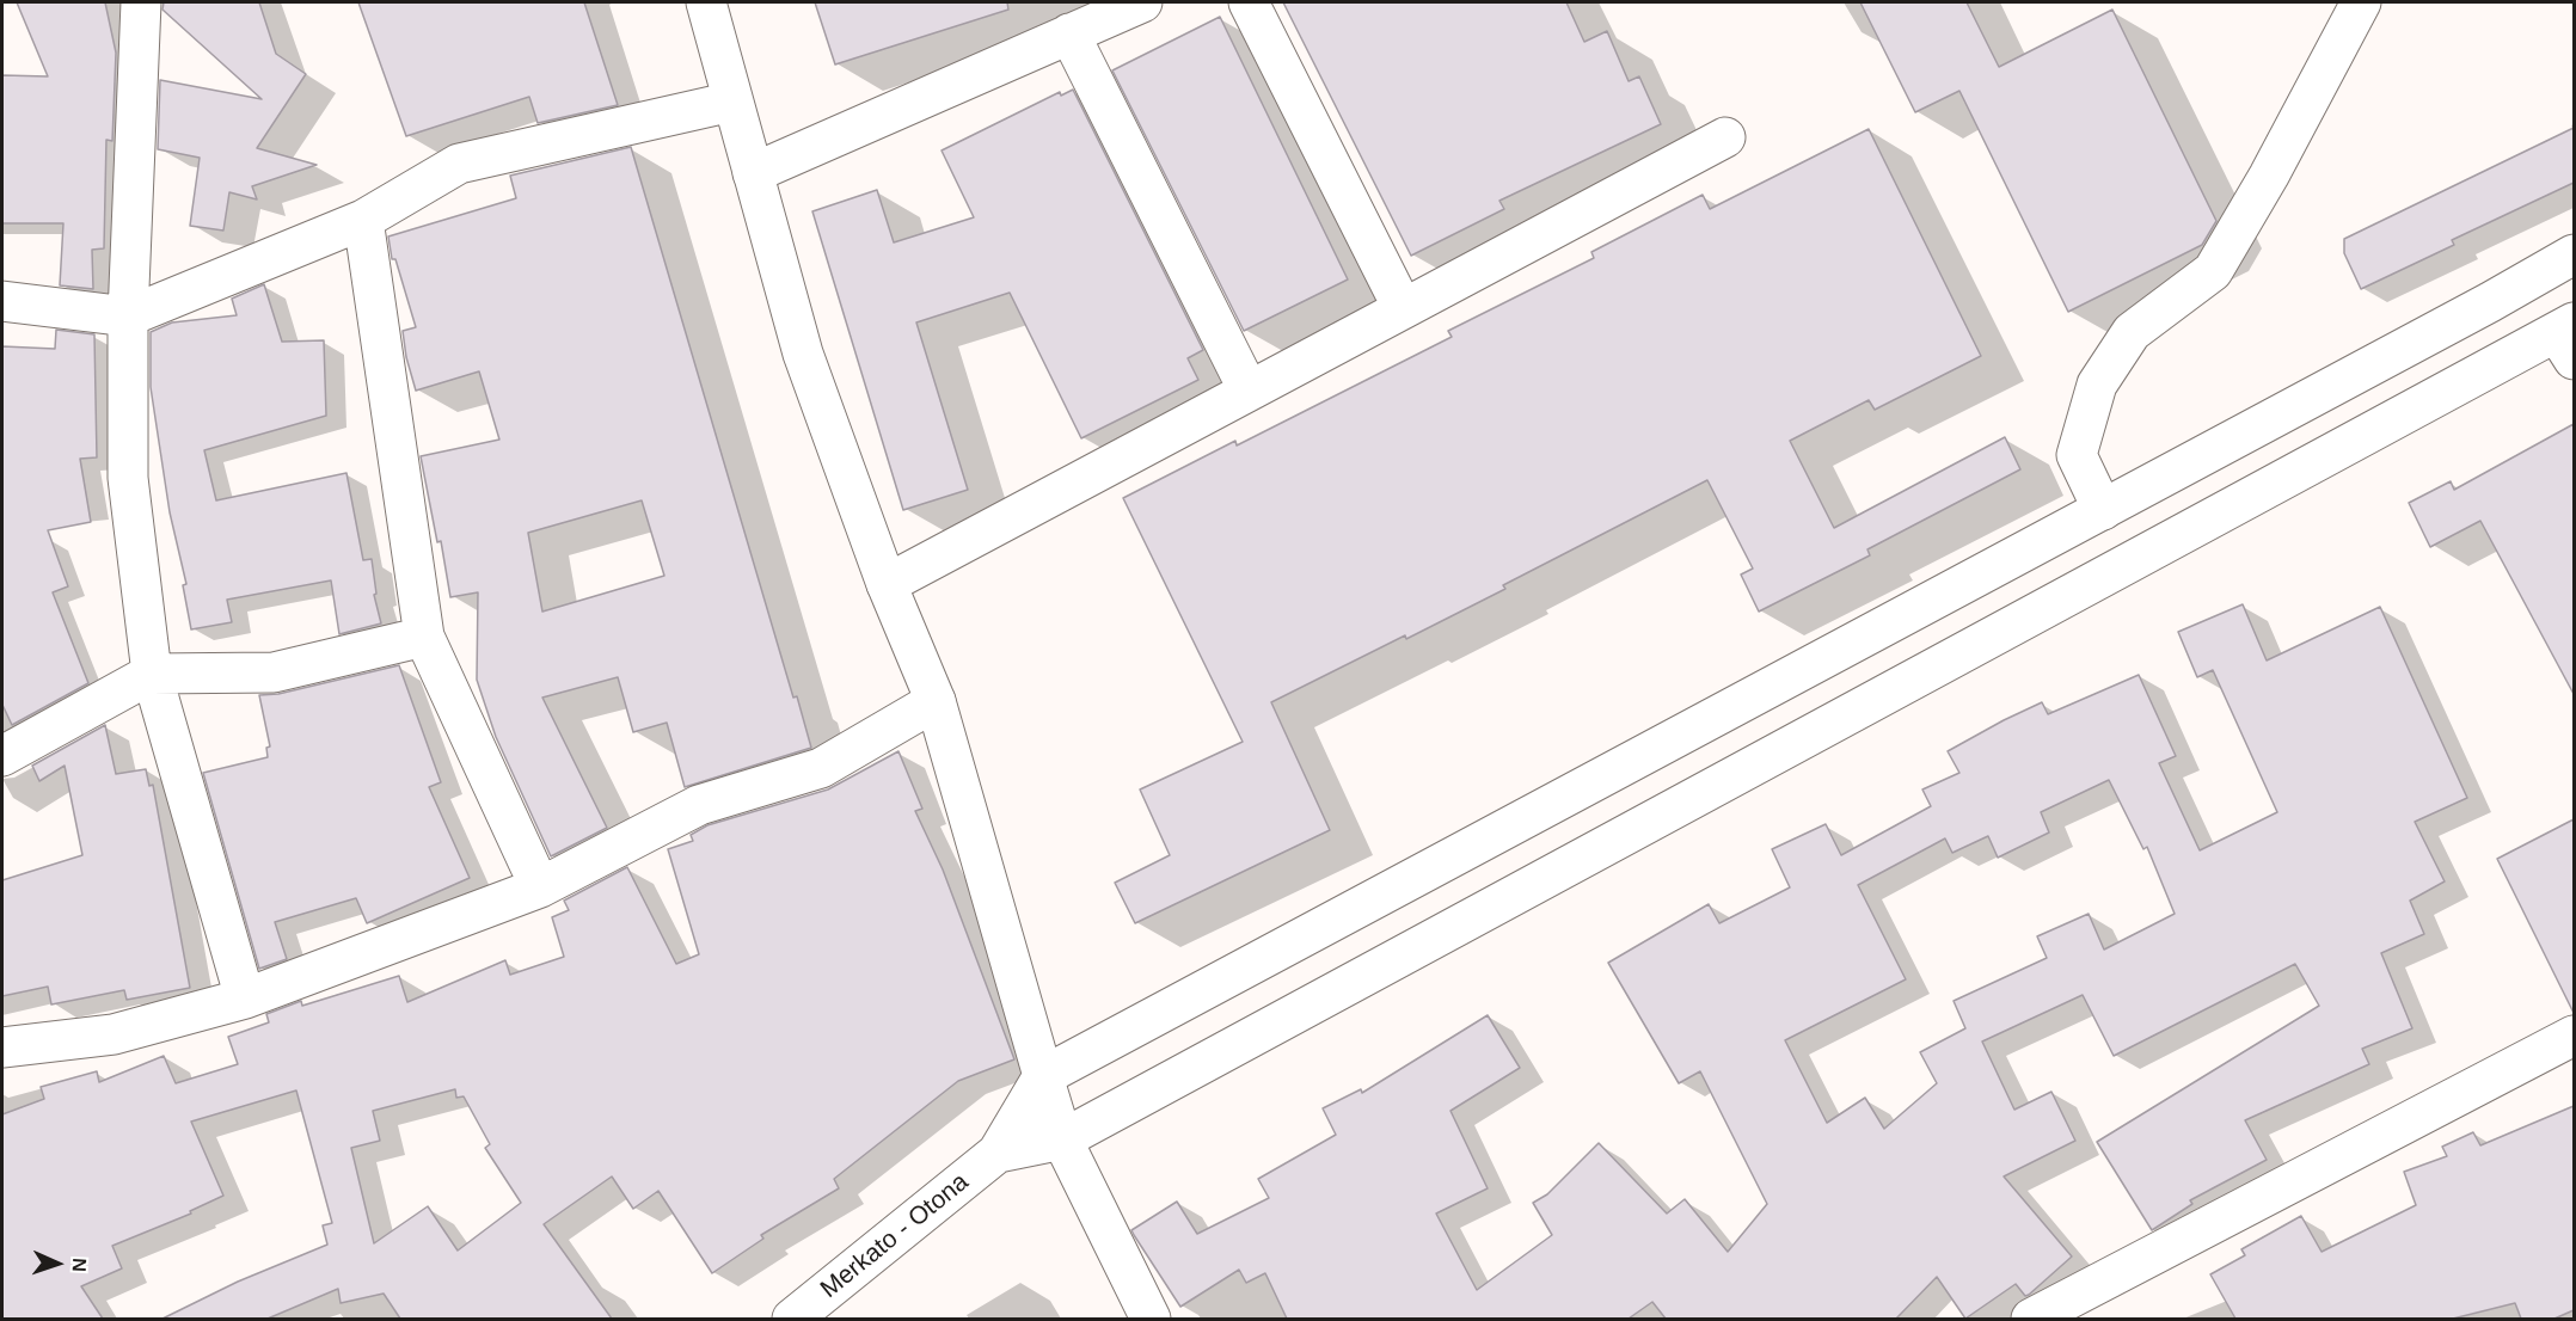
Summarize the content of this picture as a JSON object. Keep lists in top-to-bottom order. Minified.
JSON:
{"streets":{"street":["Merkato - Otona"]},"north":"right"}
